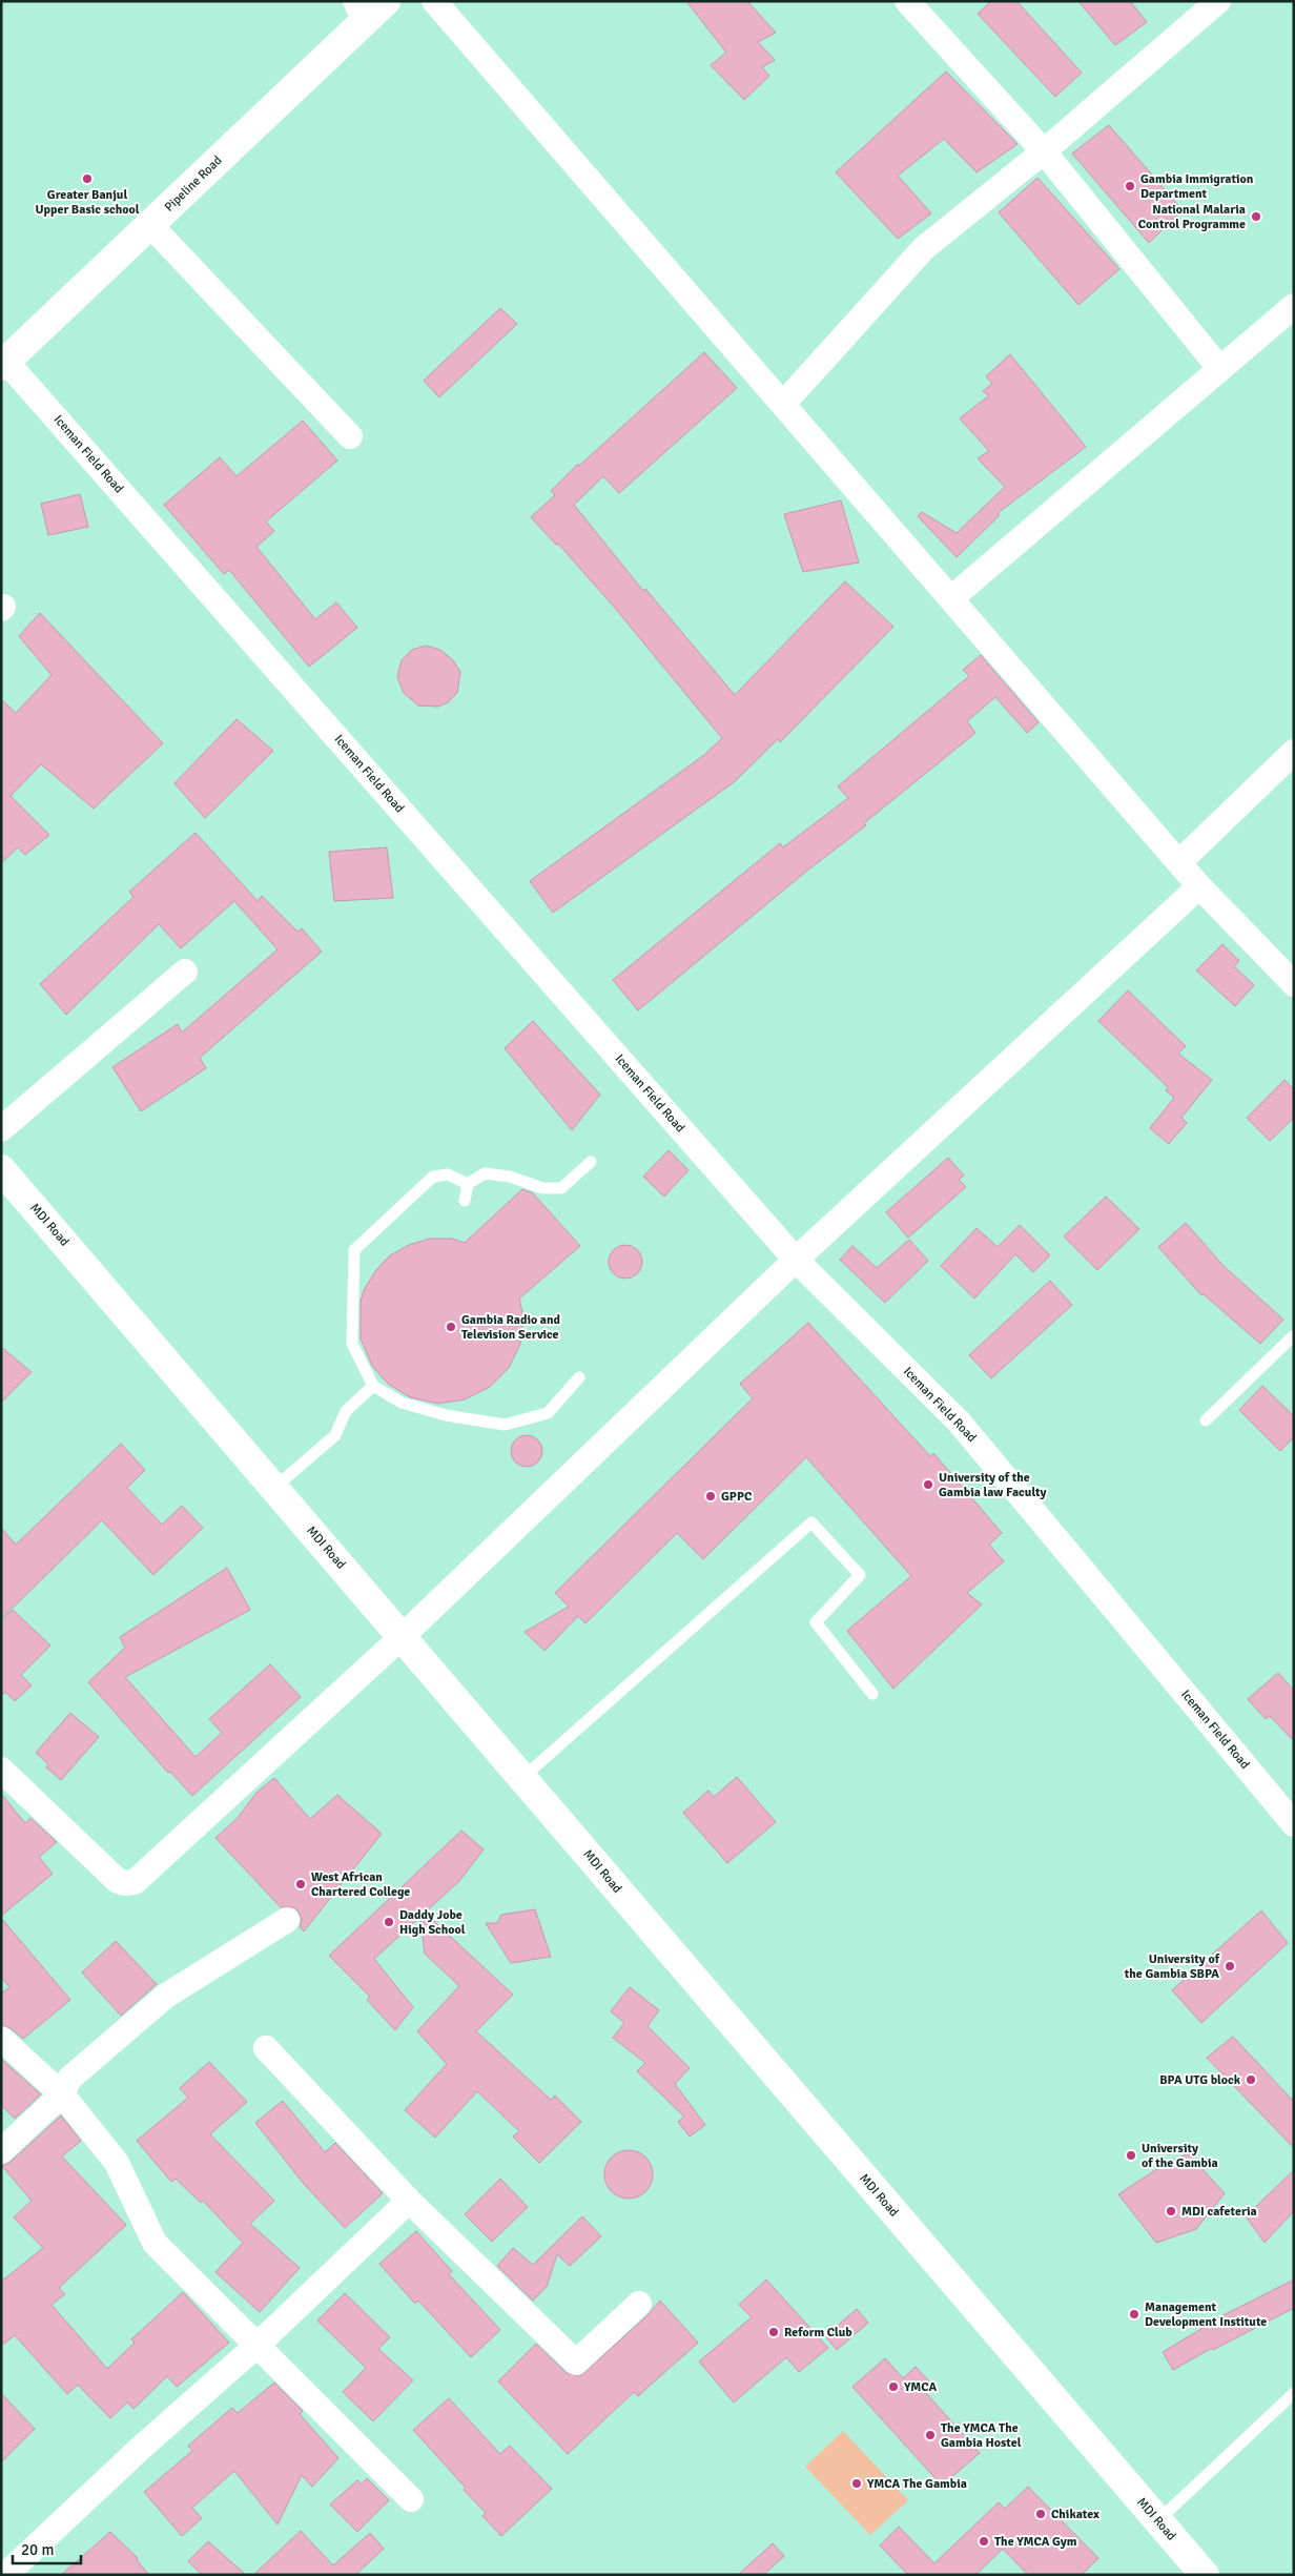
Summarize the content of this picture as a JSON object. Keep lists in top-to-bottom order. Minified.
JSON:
{"streets":{"street":["Pipeline Road","Iceman Field Road","MDI Road"]},"crossings":[["Pipeline Road","Iceman Field Road"]],"places":["Greater Banjul Upper Basic school","Gambia Immigration Department","National Malaria Control Programme","Gambia Radio and Television Service","University of the Gambia law Faculty","GPPC","West African Chartered College","Daddy Jobe High School","University of the Gambia SBPA","BPA UTG block","University of the Gambia","MDI cafeteria","Management Development Institute","Reform Club","YMCA","The YMCA The Gambia Hostel","YMCA The Gambia","Chikatex","The YMCA Gym"],"scale_bar":"20 m"}
